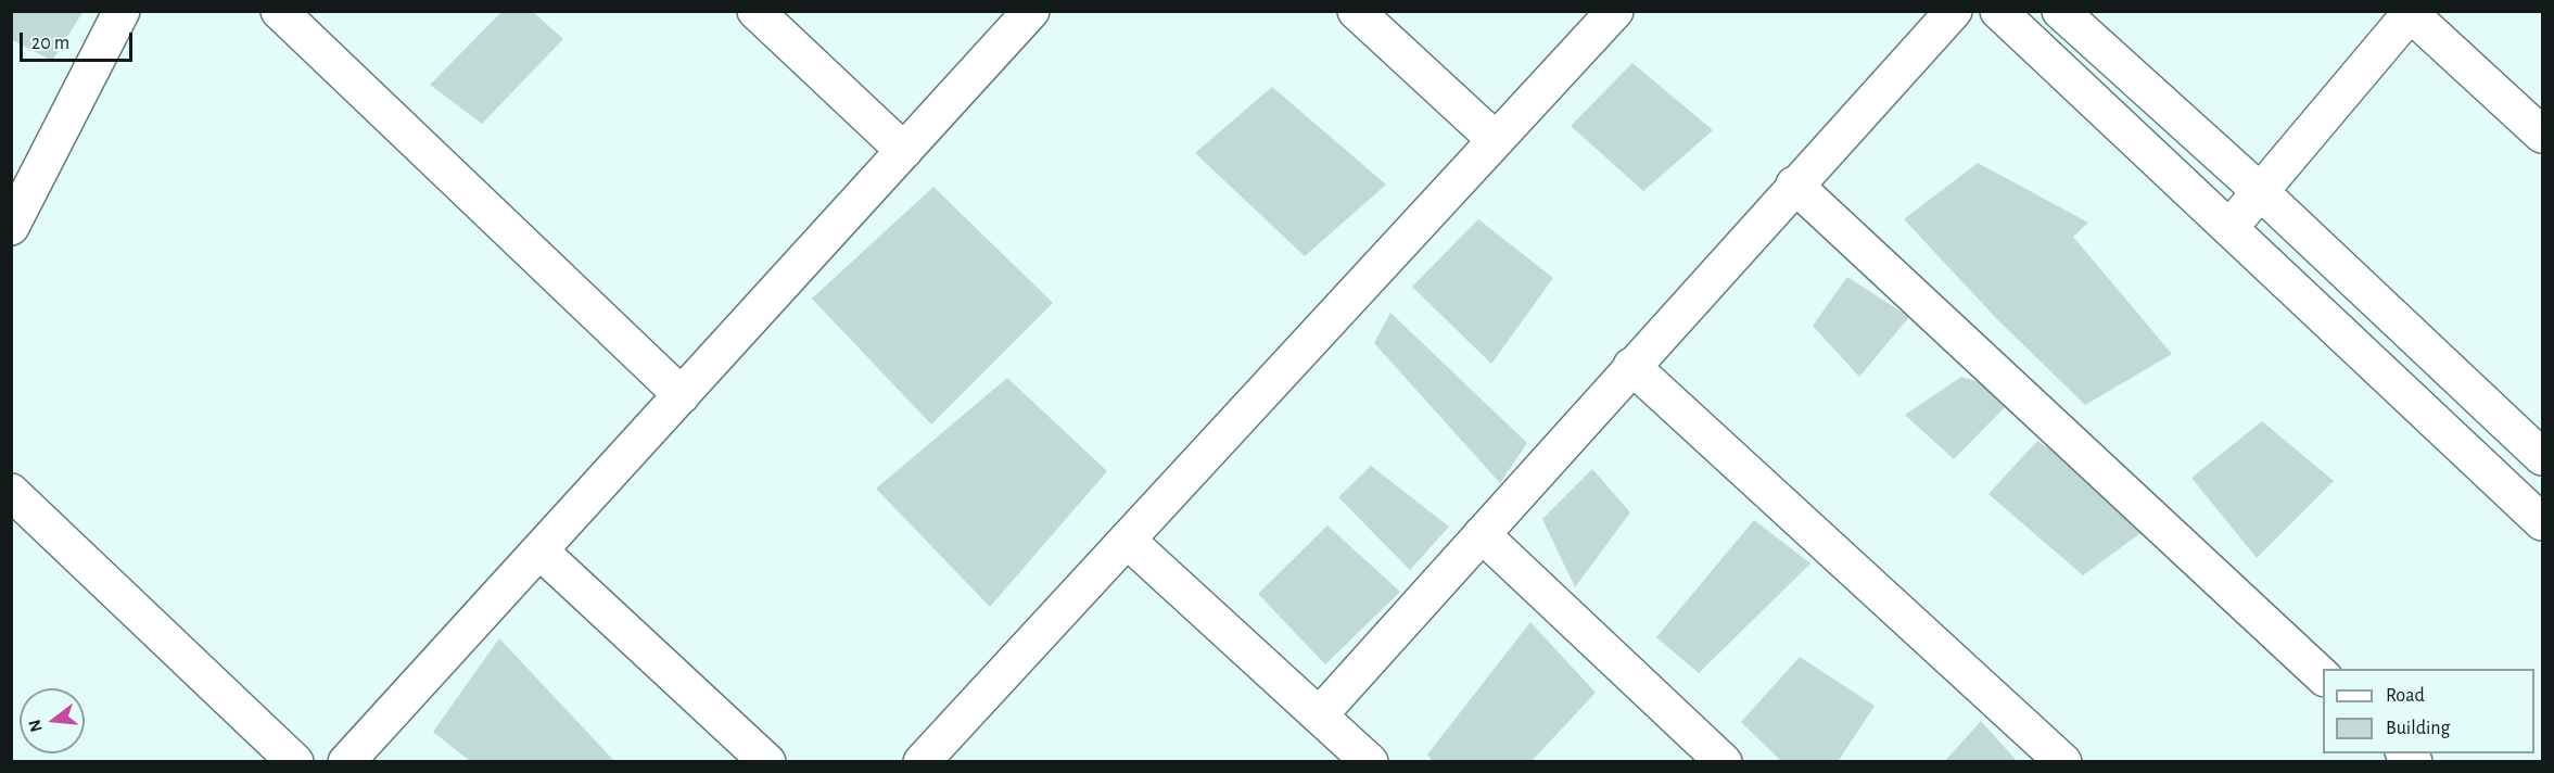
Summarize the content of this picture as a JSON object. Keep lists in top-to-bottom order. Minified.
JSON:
{"legend":["Road","Building"],"scale_bar":"20 m","north":"left"}
